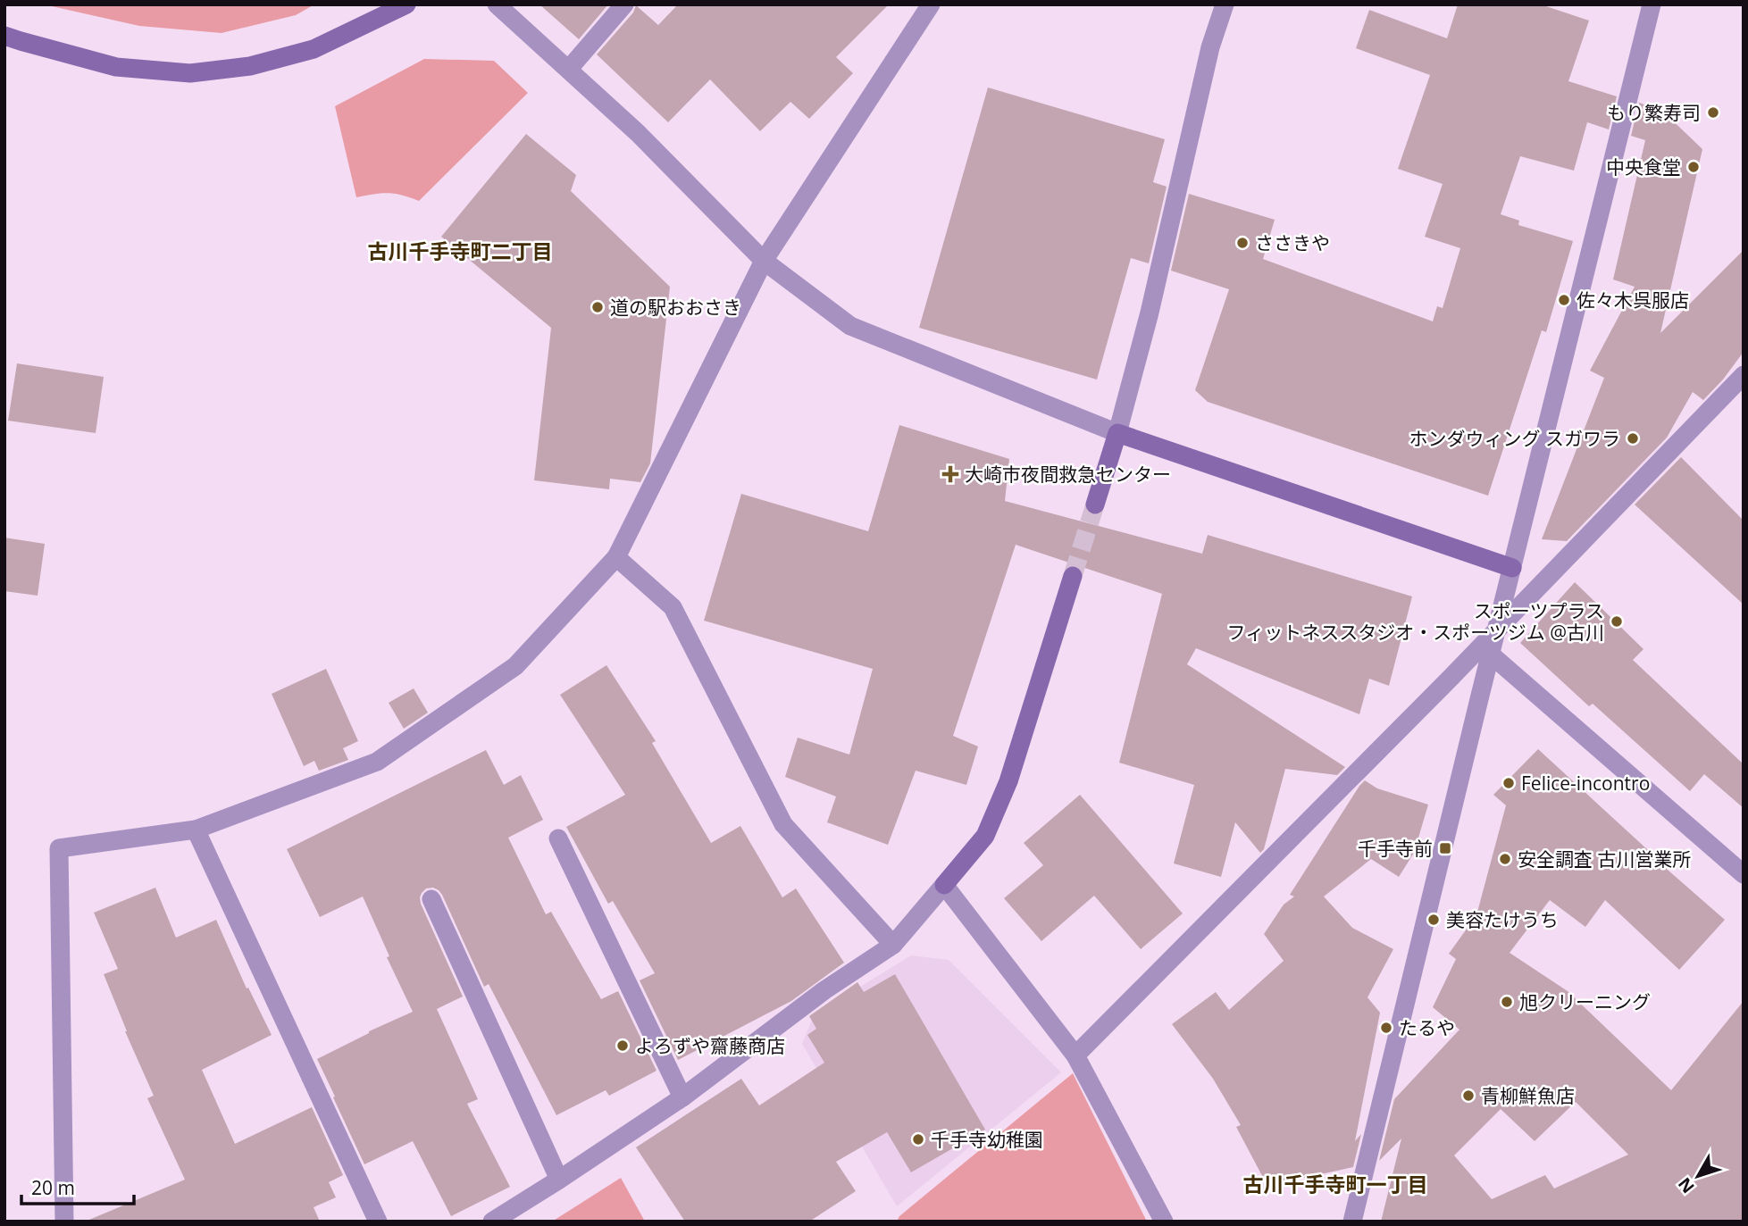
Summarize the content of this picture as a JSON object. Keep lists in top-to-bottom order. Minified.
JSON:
{"districts":["古川千手寺町二丁目","古川千手寺町一丁目"],"places":{"other":["もり繁寿司","中央食堂","ささきや","佐々木呉服店","道の駅おおさき","ホンダウィング スガワラ","スポーツプラス フィットネススタジオ・スポーツジム @古川","Felice-incontro","安全調査 古川営業所","美容たけうち","旭クリーニング","たるや","よろずや齋藤商店","青柳鮮魚店","千手寺幼稚園"],"health":["大崎市夜間救急センター"],"transit":["千手寺前"]},"scale_bar":"20 m","north":"bottom left"}
